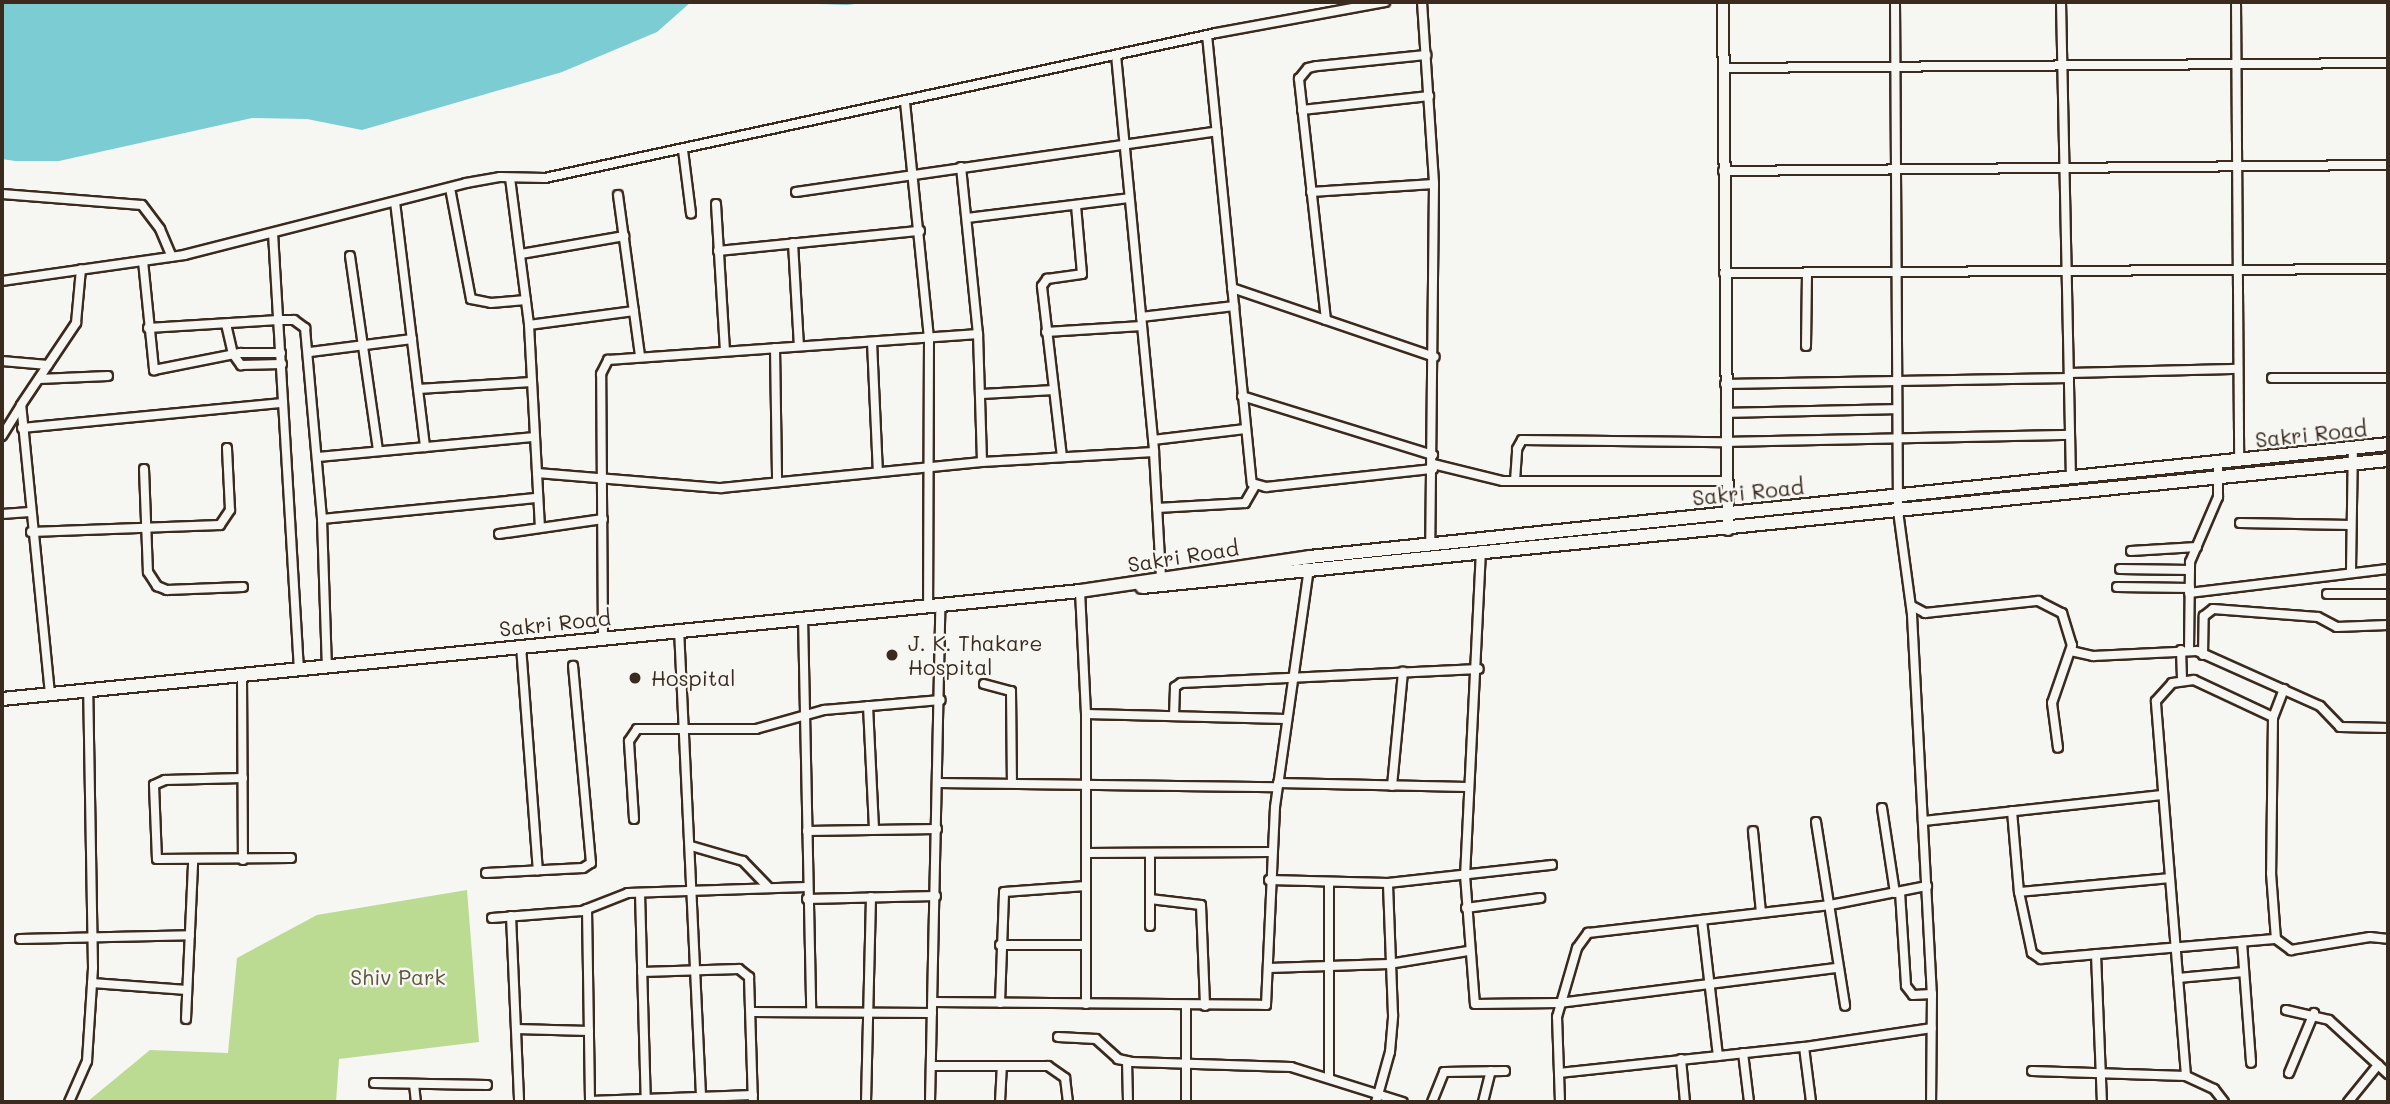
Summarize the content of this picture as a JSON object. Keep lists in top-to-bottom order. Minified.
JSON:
{"streets":{"main road":["Sakri Road"]},"parks":["Shiv Park"],"places":["J. K. Thakare Hospital","Hospital"]}
